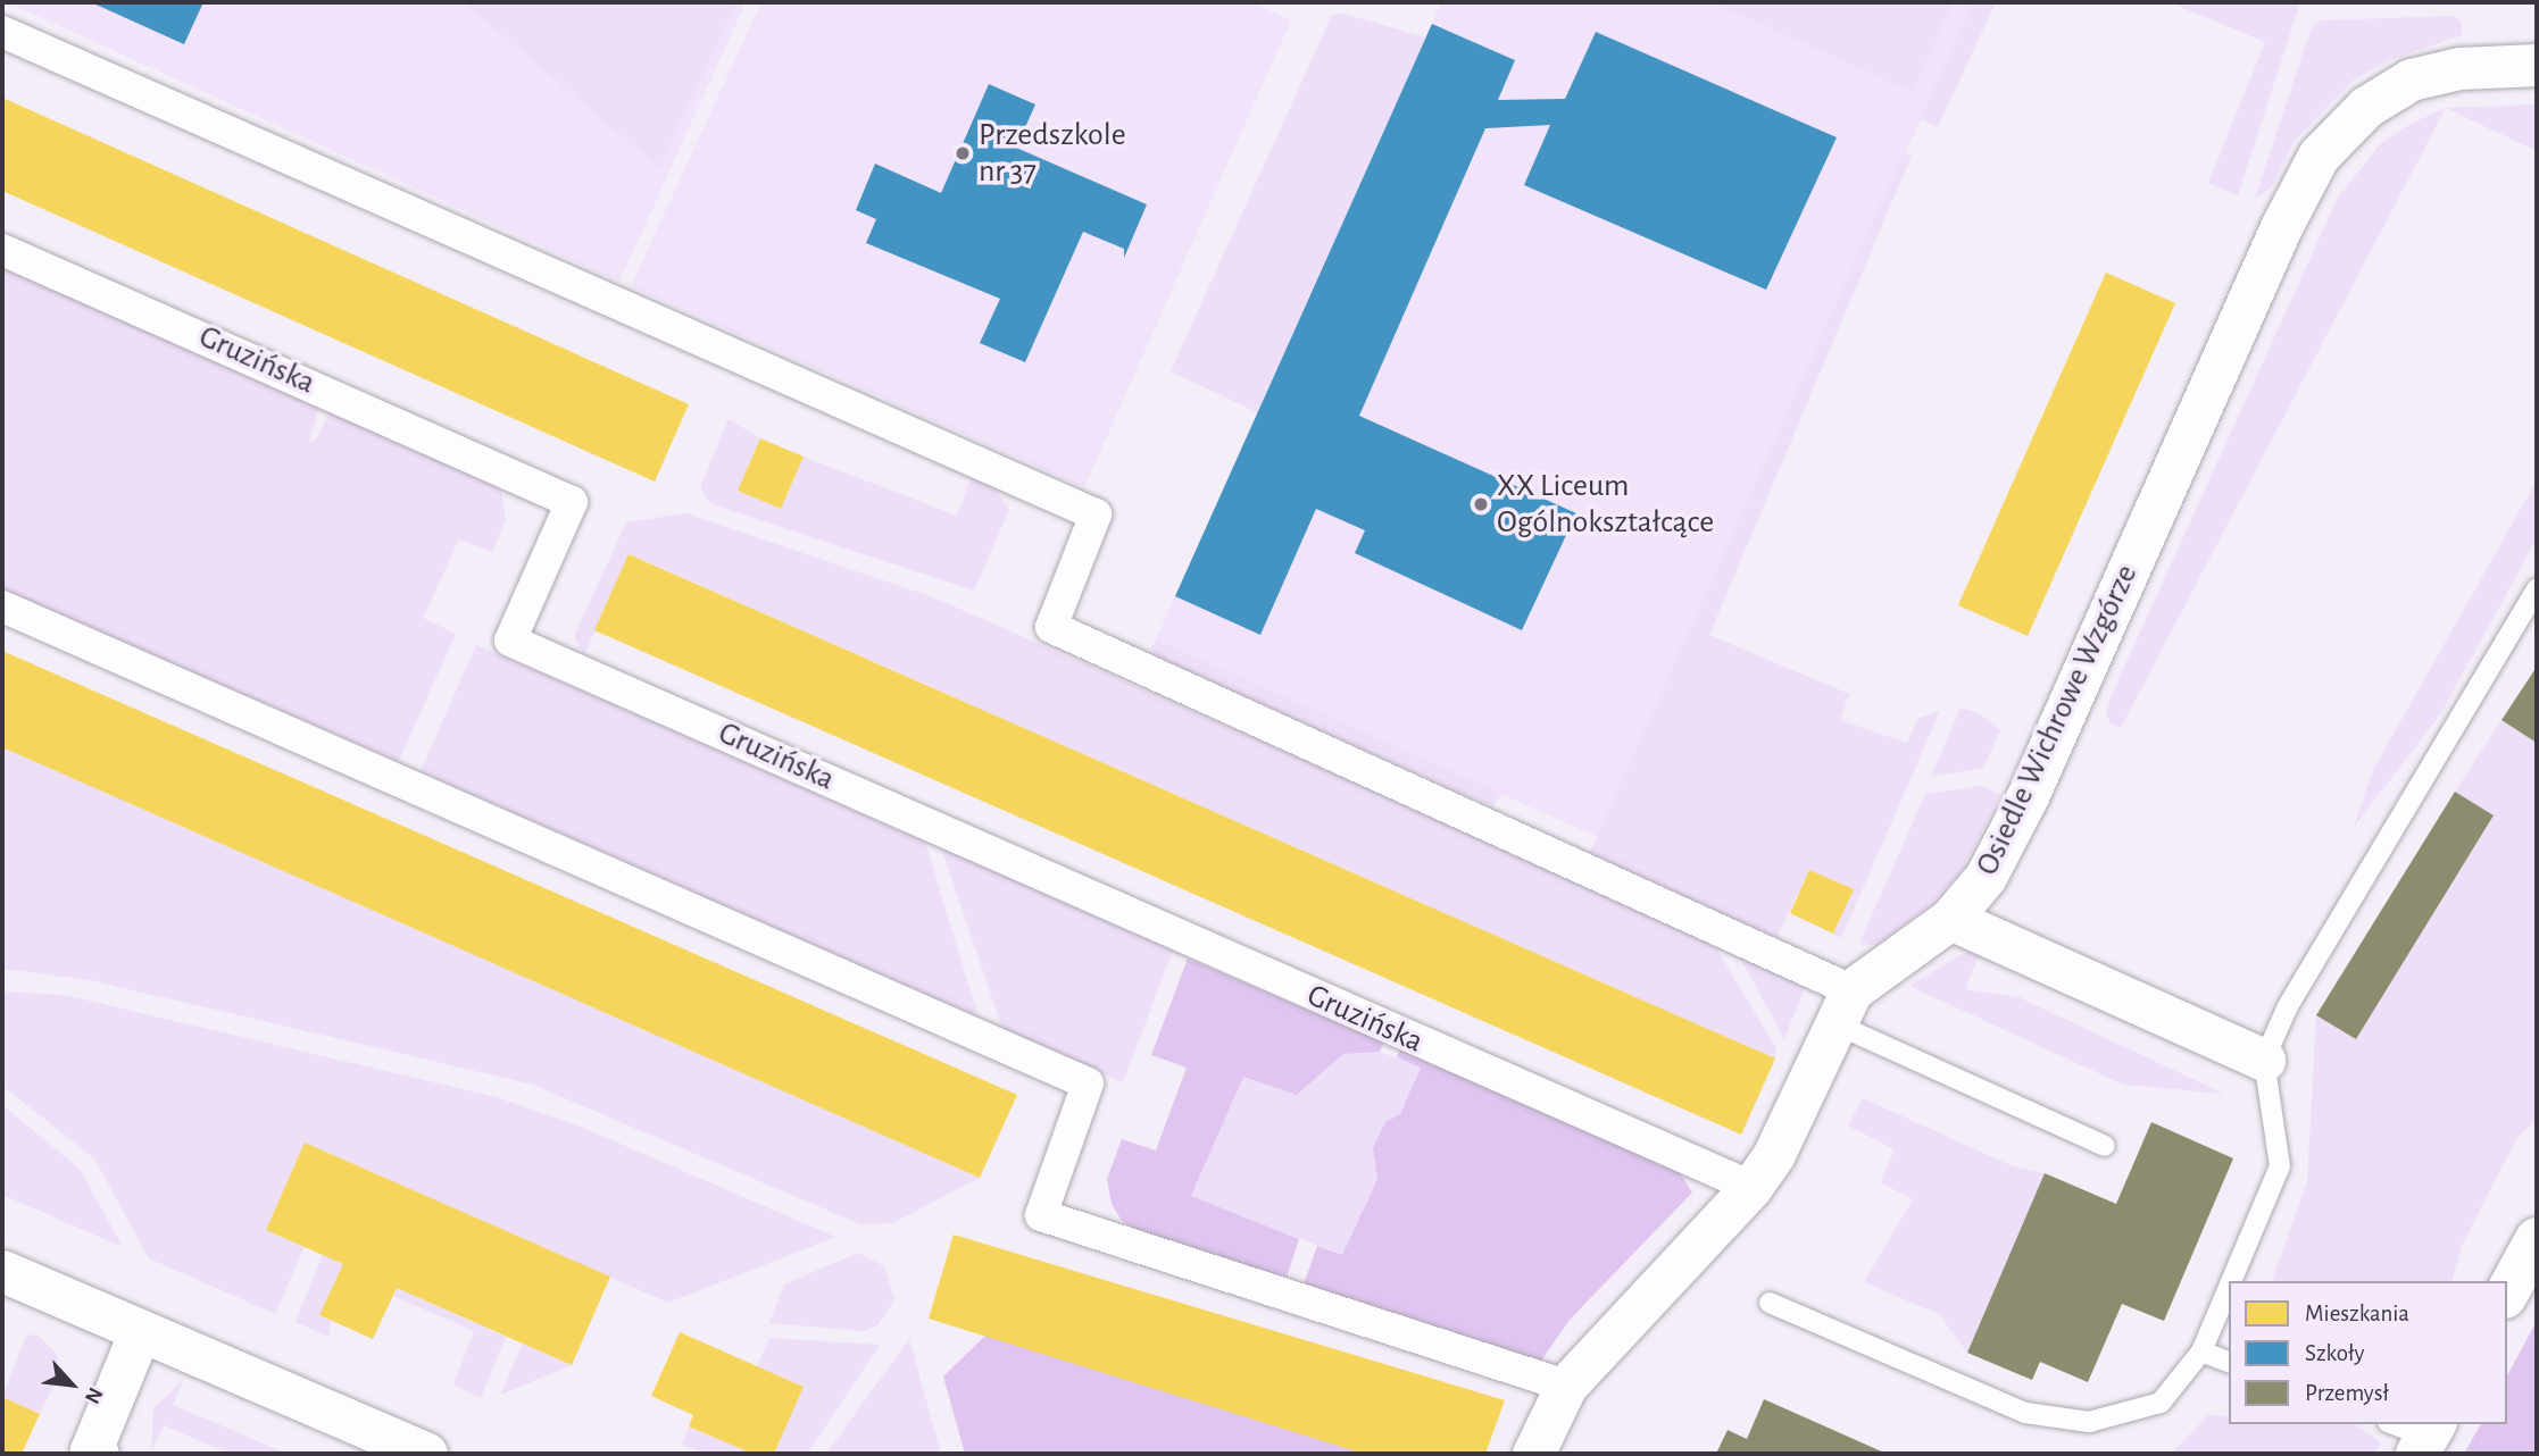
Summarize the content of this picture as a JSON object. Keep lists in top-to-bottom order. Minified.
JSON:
{"streets":{"street":["Gruzińska","Osiedle Wichrowe Wzgórze"]},"crossings":[["Gruzińska","Osiedle Wichrowe Wzgórze"]],"places":["Przedszkole nr 37","XX Liceum Ogólnokształcące"],"legend":["Mieszkania","Szkoły","Przemysł"],"north":"bottom right"}
